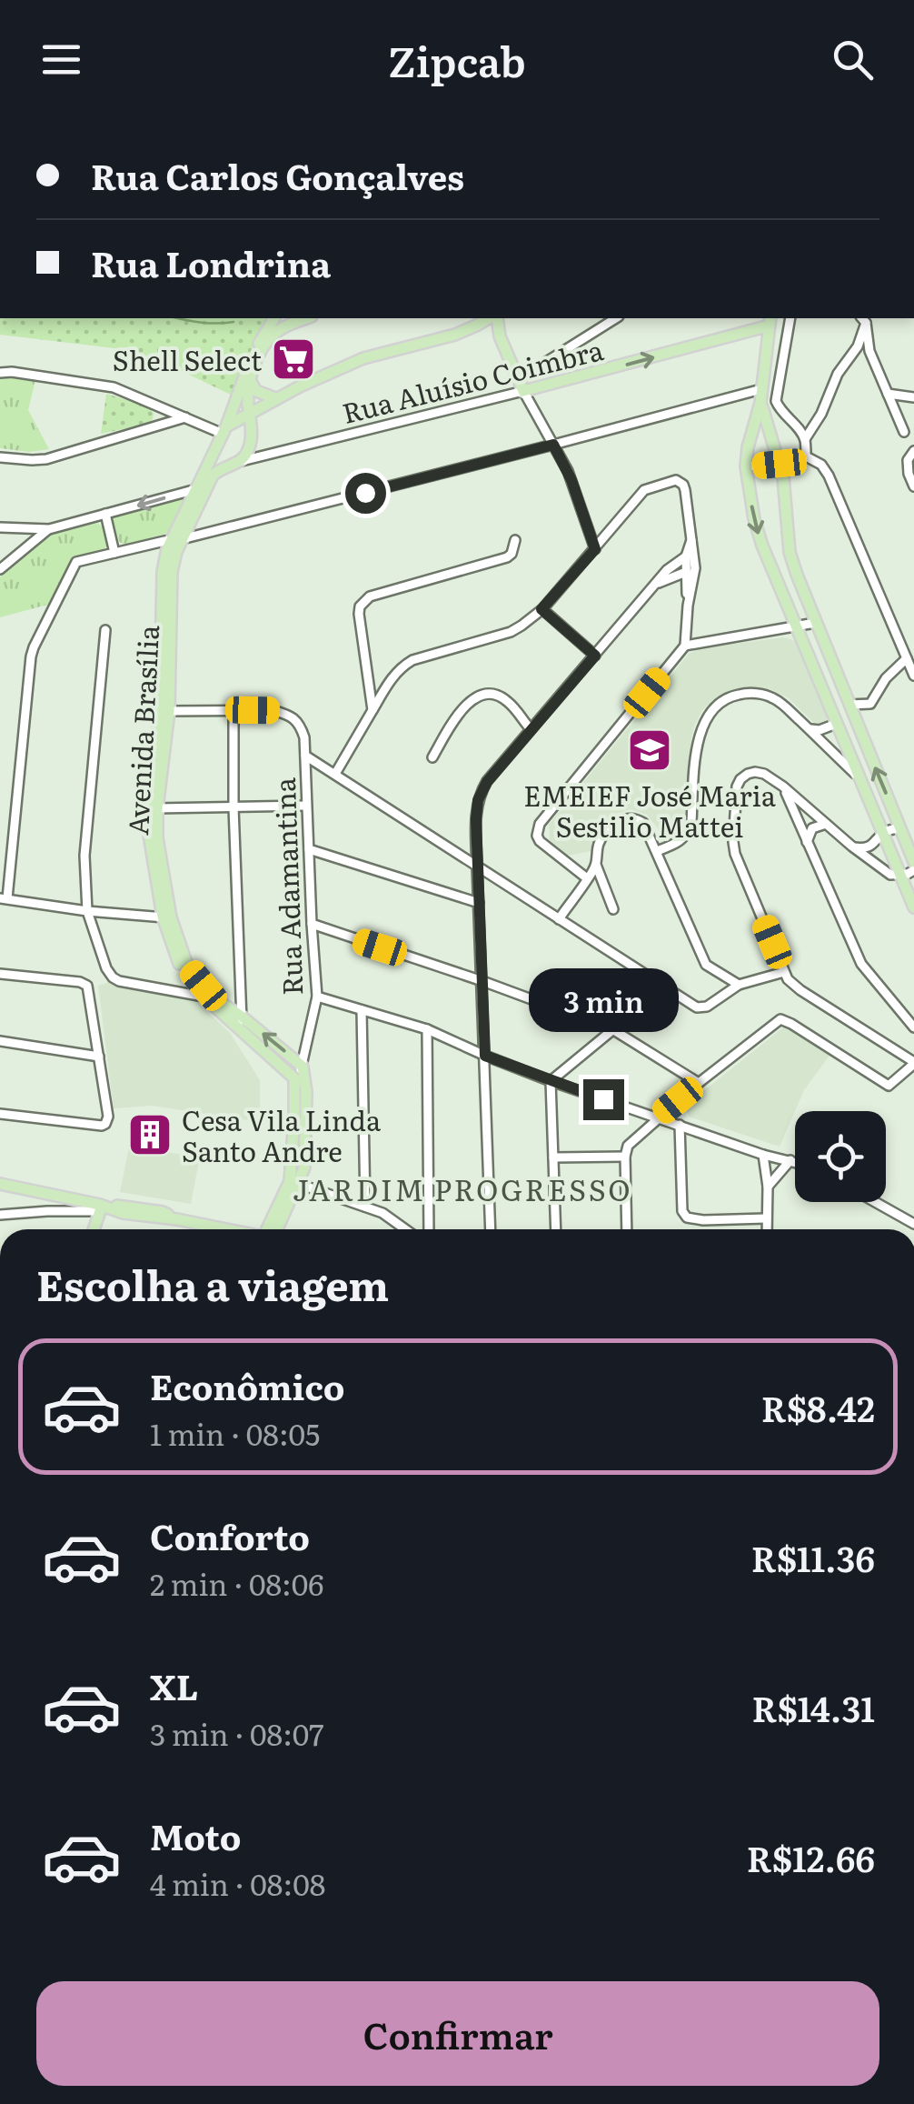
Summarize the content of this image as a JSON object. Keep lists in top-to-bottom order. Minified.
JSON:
{"streets":{"main road":["Rua Aluísio Coimbra","Avenida Brasília"],"street":["Rua Adamantina"]},"crossings":[["Rua Aluísio Coimbra","Avenida Brasília"],["Avenida Brasília","Rua Adamantina"]],"one_way":["Rua Aluísio Coimbra"],"districts":["JARDIM PROGRESSO"],"places":{"supermarket":["Shell Select"],"school or university":["EMEIEF José Maria Sestilio Mattei"],"building":["Cesa Vila Linda Santo Andre"]},"page":{"header":"Zipcab","banner":["Rua Carlos Gonçalves","Rua Londrina"],"bubble":"3 min","heading":"Escolha a viagem","list":[{"name":"Econômico","note":"1 min · 08:05","value":"R$8.42"},{"name":"Conforto","note":"2 min · 08:06","value":"R$11.36"},{"name":"XL","note":"3 min · 08:07","value":"R$14.31"},{"name":"Moto","note":"4 min · 08:08","value":"R$12.66"}],"buttons":"Confirmar"}}
